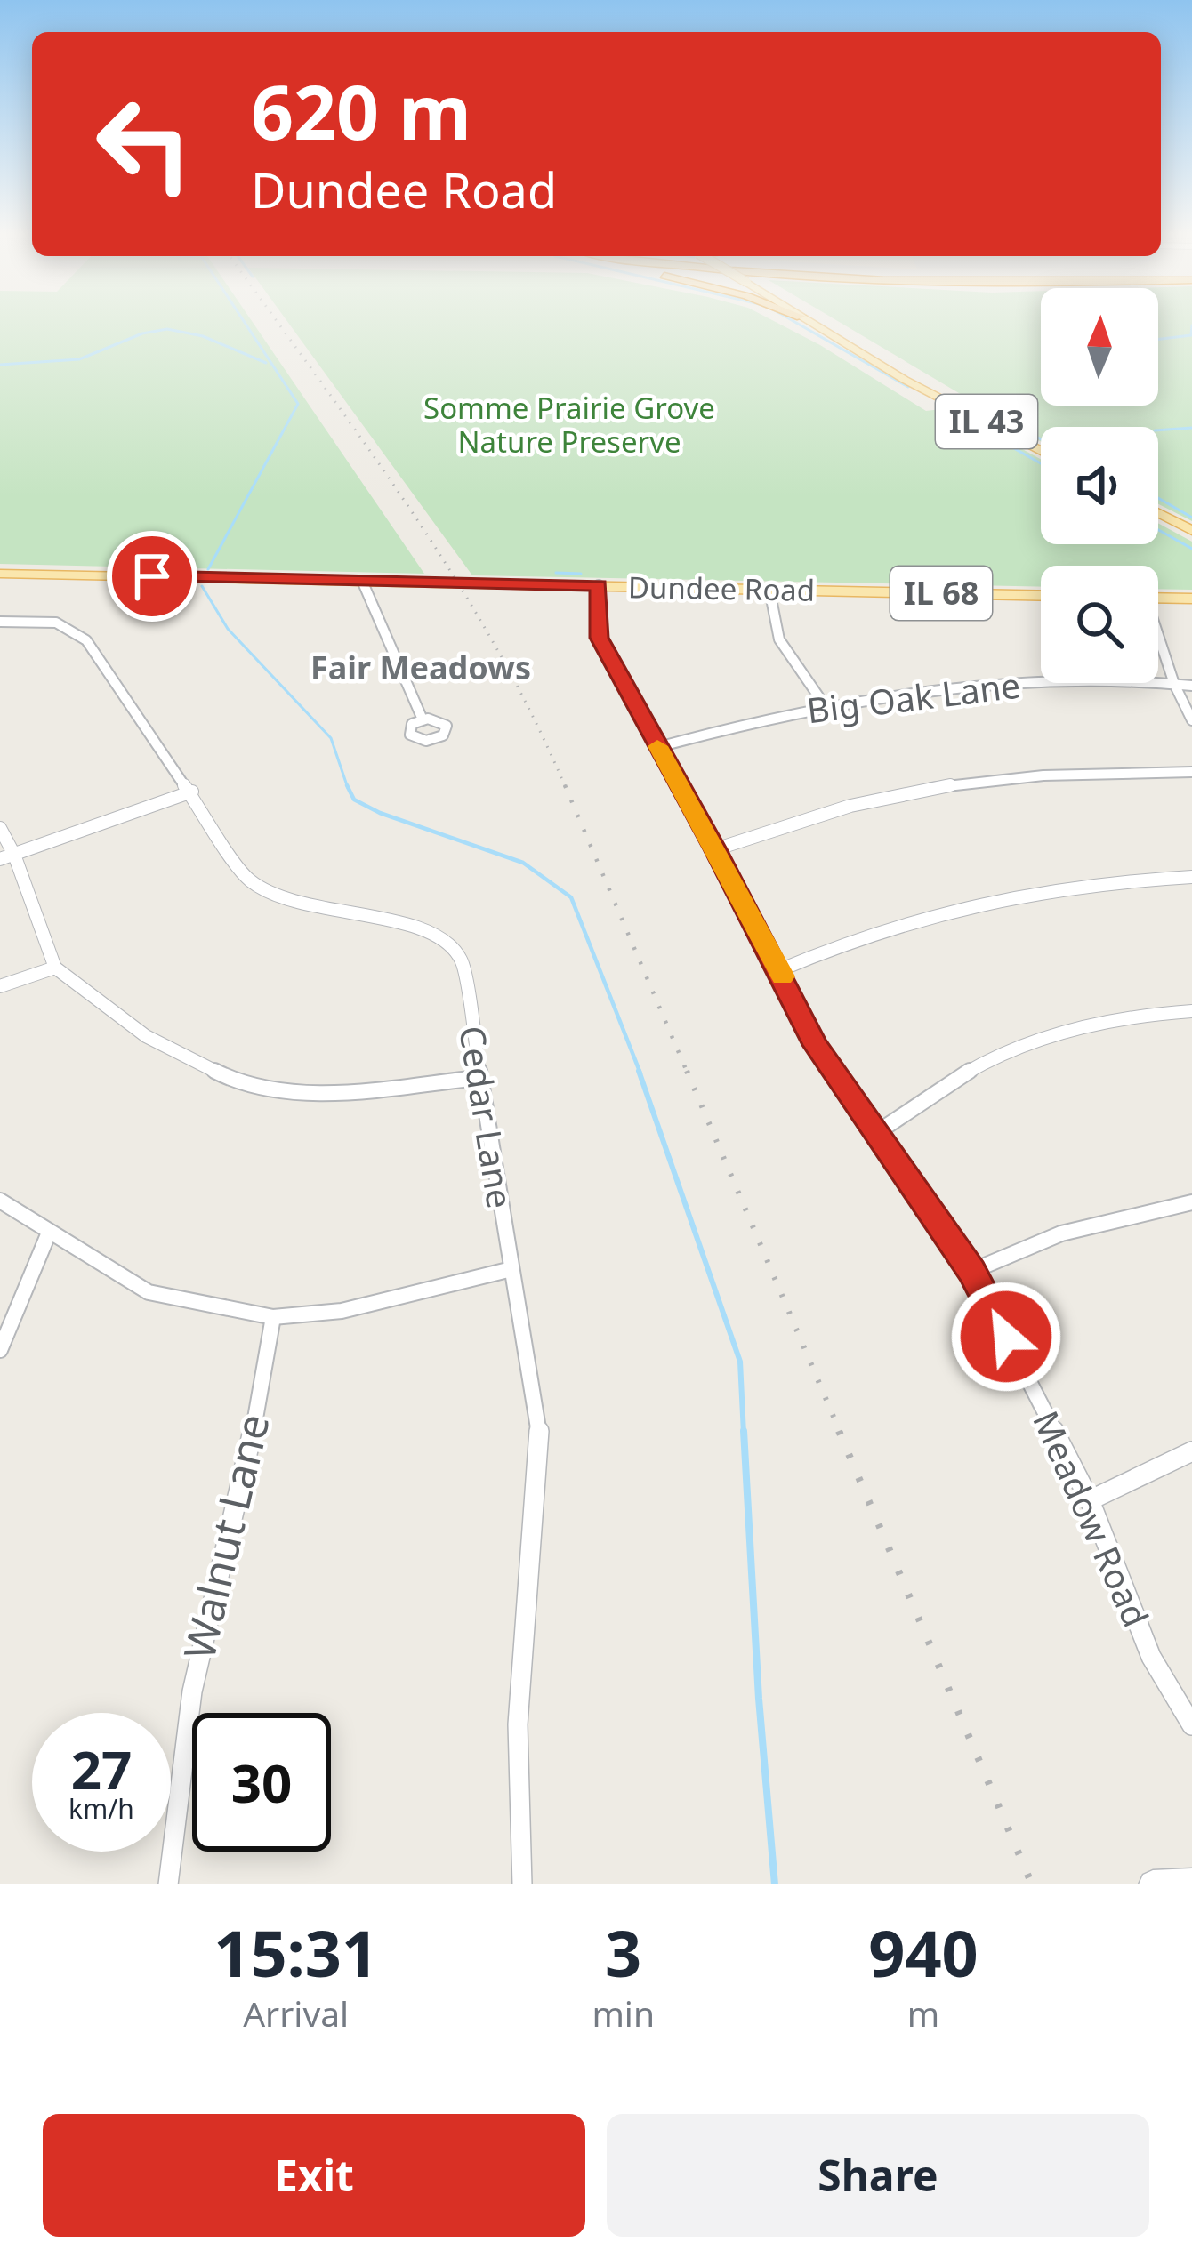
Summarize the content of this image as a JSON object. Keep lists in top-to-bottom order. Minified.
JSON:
{"streets":{"main road":["IL 43","Dundee Road","IL 68"],"street":["Big Oak Lane","Cedar Lane","Meadow Road","Walnut Lane"]},"crossings":[["Dundee Road","Meadow Road"],["Big Oak Lane","Meadow Road"]],"districts":["Fair Meadows"],"parks":["Somme Prairie Grove Nature Preserve"],"north":"top","page":{"turn":["620 m","Dundee Road"],"speed":"27 km/h","limit":"30","eta":["15:31","Arrival","3","min","940","m"],"buttons":["Exit","Share"]}}
